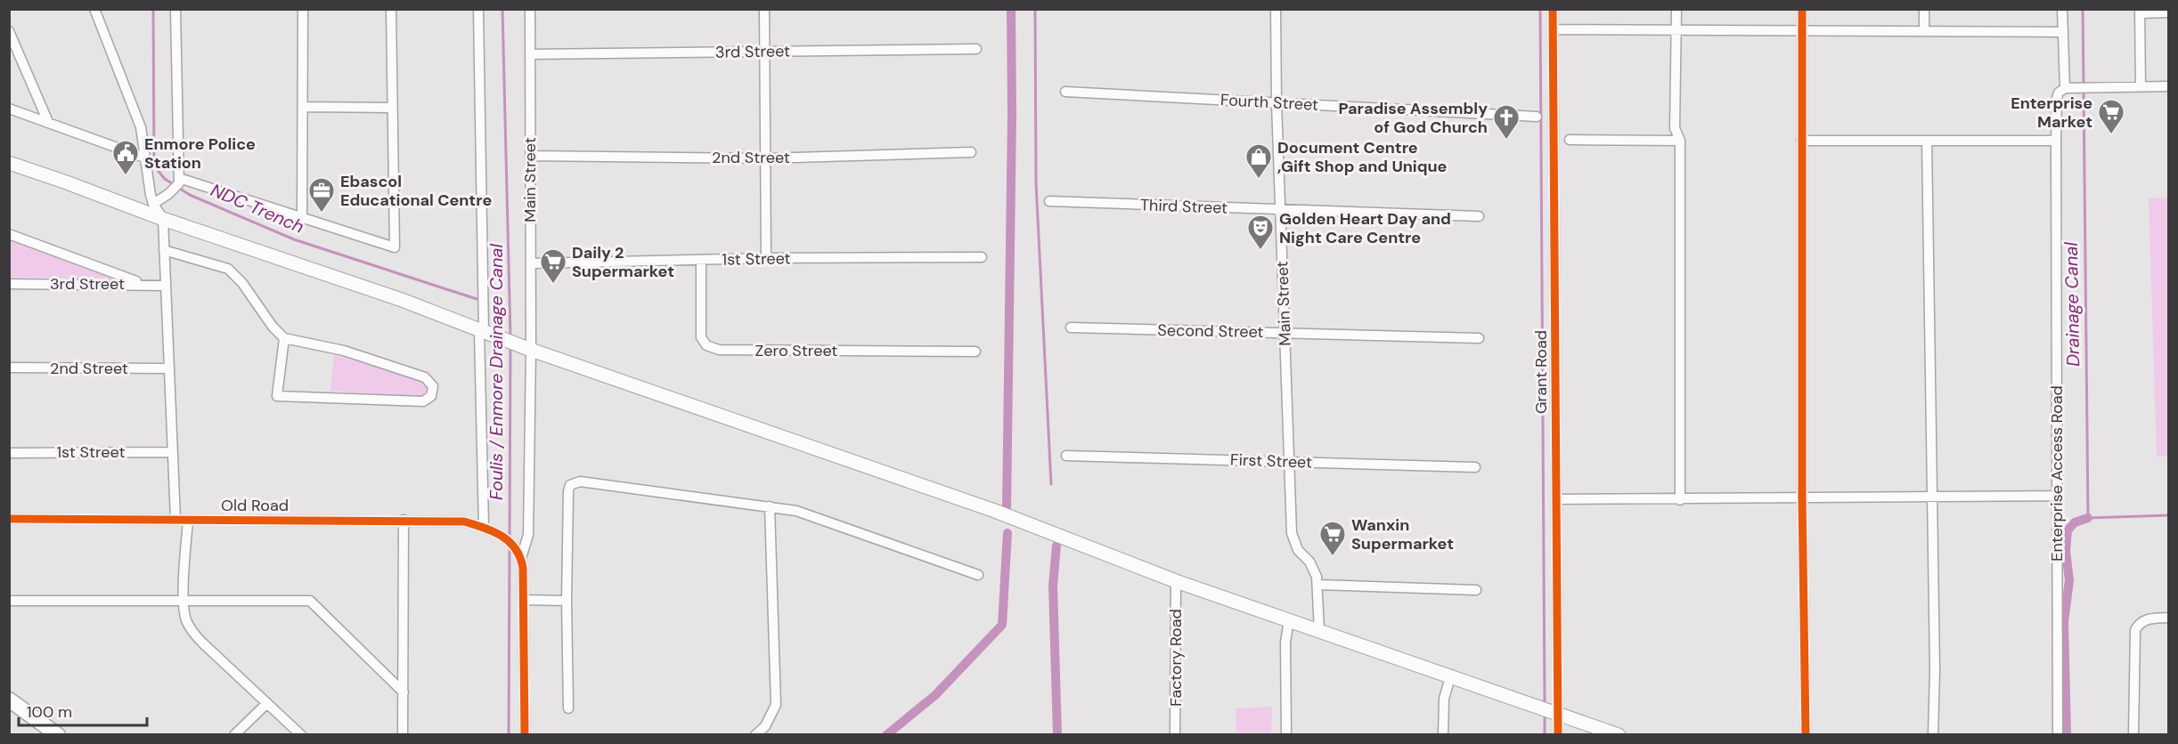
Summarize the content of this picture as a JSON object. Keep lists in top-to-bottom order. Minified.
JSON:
{"streets":{"street":["3rd Street","Fourth Street","2nd Street","Main Street","Third Street","1st Street","Second Street","Zero Street","Grant Road","First Street","Enterprise Access Road","Old Road","Factory Road"]},"crossings":[["3rd Street","Main Street"],["Fourth Street","Main Street"],["2nd Street","Main Street"],["Main Street","Third Street"],["Main Street","1st Street"],["Main Street","Second Street"],["Main Street","First Street"],["Main Street","Old Road"],["1st Street","Zero Street"]],"water":["NDC Trench","Drainage Canal","Foulis / Enmore Drainage Canal"],"places":{"supermarket":["Enterprise Market","Daily 2 Supermarket","Wanxin Supermarket"],"church":["Paradise Assembly of God Church"],"public building":["Enmore Police Station"],"shop":["Document Centre ,Gift Shop and Unique"],"office":["Ebascol Educational Centre"],"theatre":["Golden Heart Day and Night Care Centre"]},"scale_bar":"100 m"}
